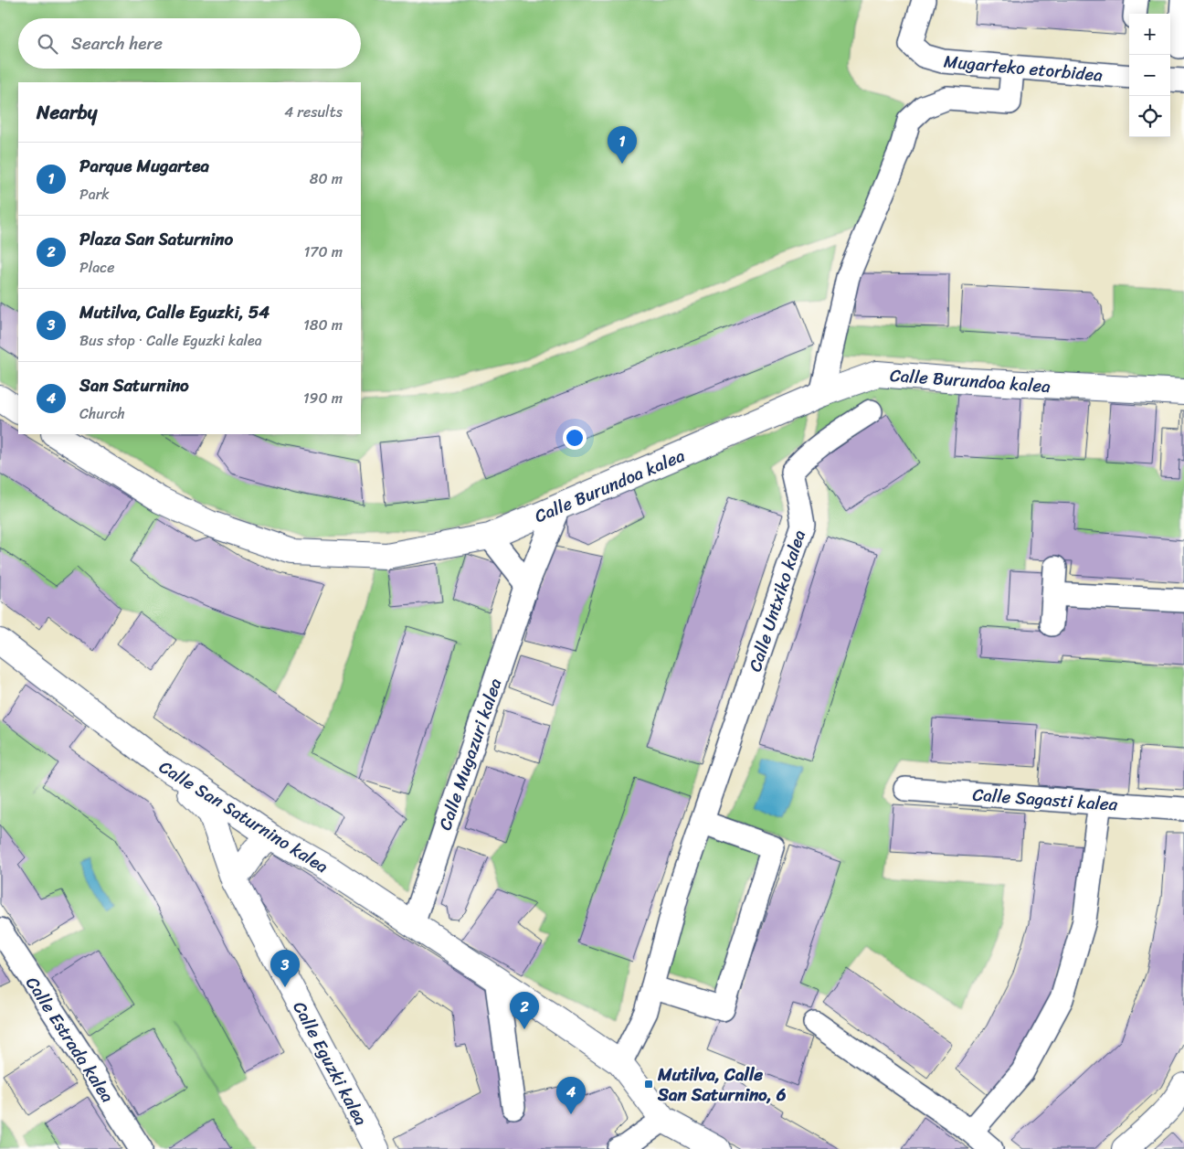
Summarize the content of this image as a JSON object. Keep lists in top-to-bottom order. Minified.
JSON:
{"streets":{"street":["Mugarteko etorbidea","Calle Burundoa kalea","Calle Untxiko kalea","Calle Mugazuri kalea","Calle Sagasti kalea","Calle San Saturnino kalea","Calle Estrada kalea","Calle Eguzki kalea"]},"crossings":[["Calle Burundoa kalea","Calle Mugazuri kalea"],["Calle Untxiko kalea","Calle San Saturnino kalea"],["Calle Mugazuri kalea","Calle San Saturnino kalea"],["Calle San Saturnino kalea","Calle Eguzki kalea"]],"places":{"transit":["Mutilva, Calle San Saturnino, 6"]},"page":{"map_buttons":["+","−"],"search":"Search here","heading":["Nearby","4 results"],"pins":["1","3","2","4"],"list":[{"mark":"1","name":"Parque Mugartea","note":"Park","value":"80 m"},{"mark":"2","name":"Plaza San Saturnino","note":"Place","value":"170 m"},{"mark":"3","name":"Mutilva, Calle Eguzki, 54","note":"Bus stop · Calle Eguzki kalea","value":"180 m"},{"mark":"4","name":"San Saturnino","note":"Church","value":"190 m"}]}}
